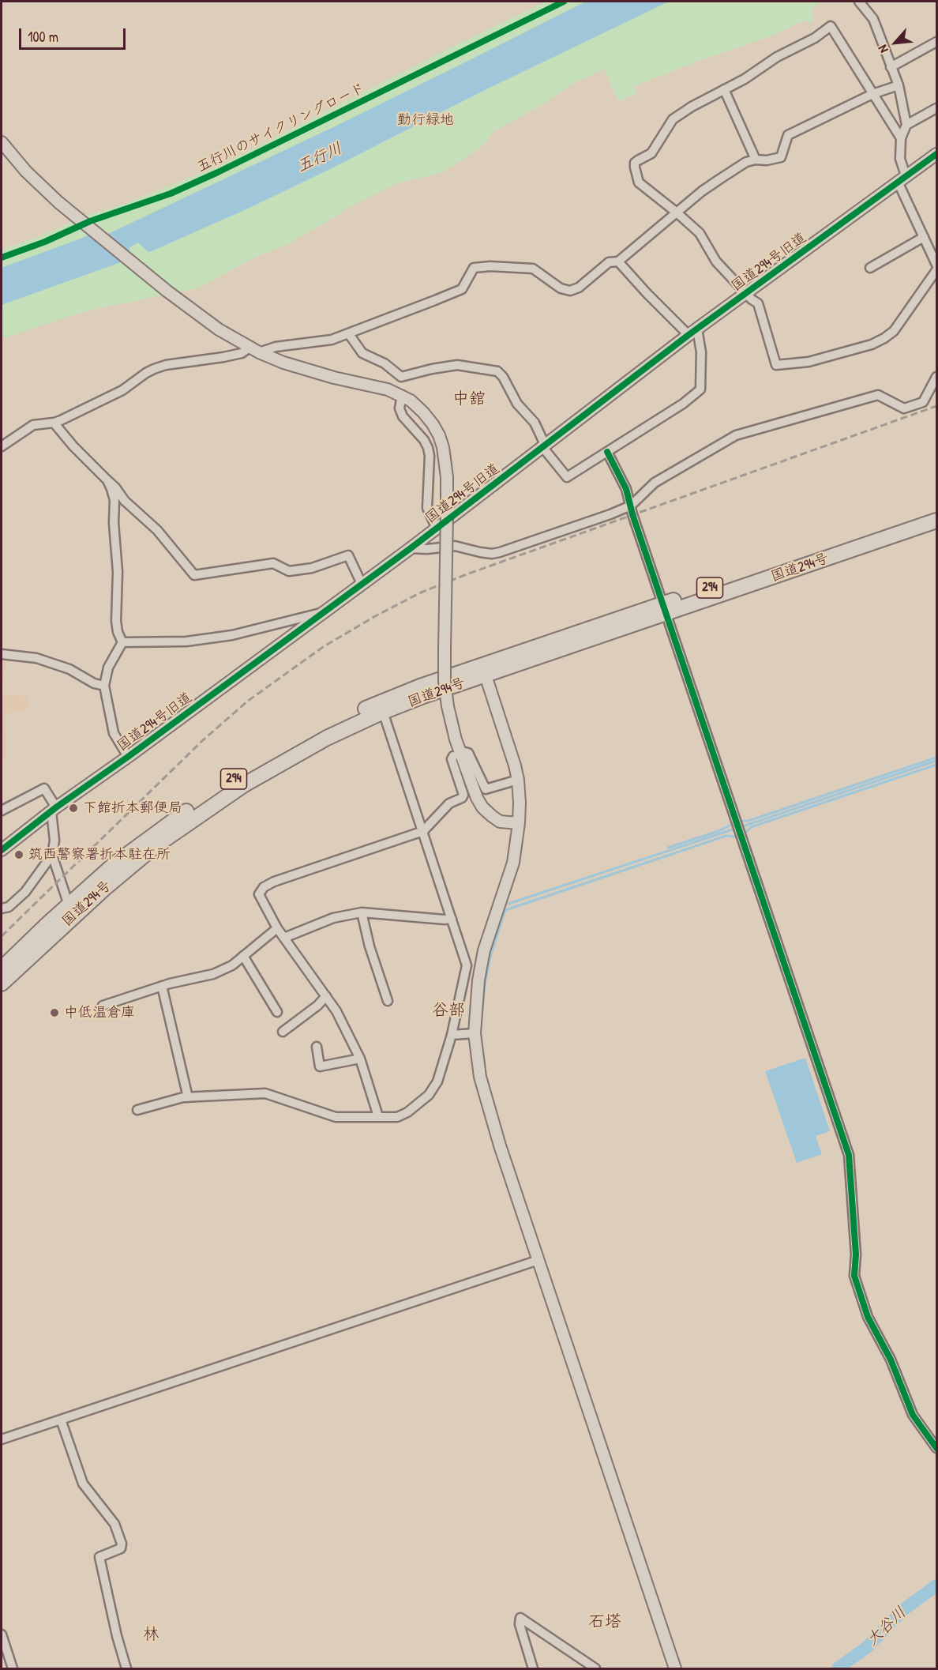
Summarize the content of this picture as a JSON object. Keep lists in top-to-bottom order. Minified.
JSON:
{"streets":{"highway":["国道294号","294"],"street":["国道294号旧道"],"cycle path":["五行川のサイクリングロード"]},"districts":["中舘","谷部","石塔","林"],"water":["五行川","大谷川"],"parks":["勤行緑地"],"places":["下館折本郵便局","筑西警察署折本駐在所","中低温倉庫"],"scale_bar":"100 m","north":"bottom left"}
